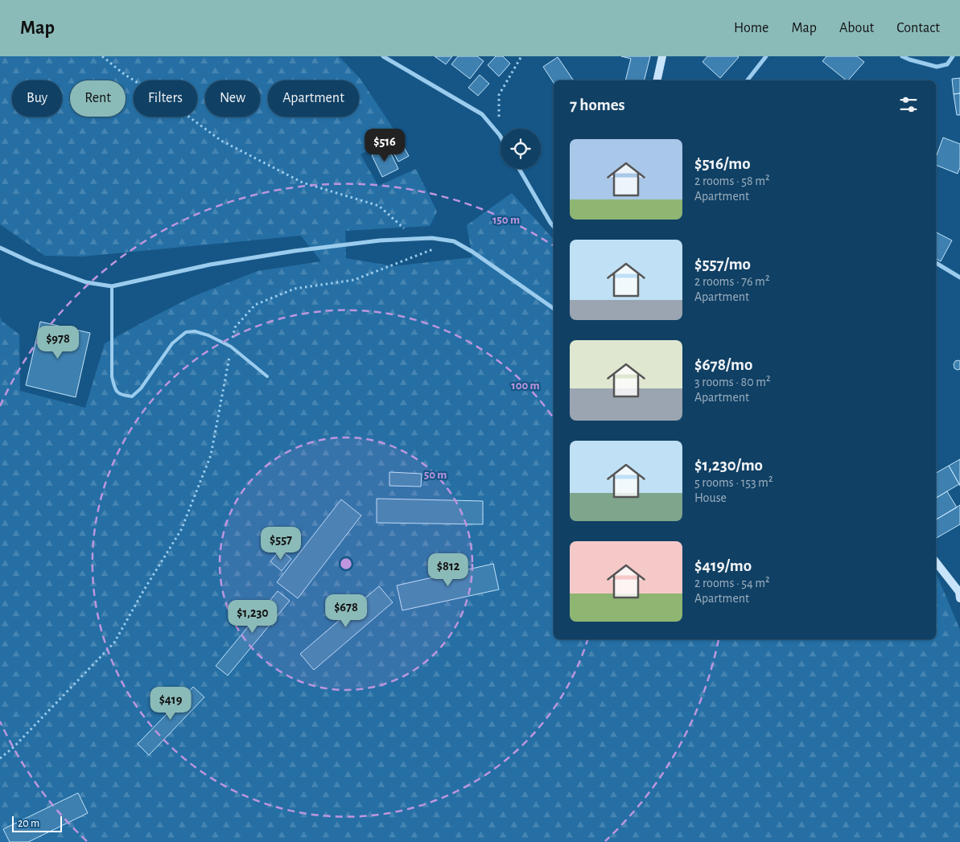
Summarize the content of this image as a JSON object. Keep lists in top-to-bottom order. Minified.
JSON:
{"scale_bar":"20 m","page":{"header":"Map","nav":["Home","Map","About","Contact"],"chip":["Buy","Rent","Filters","New","Apartment"],"heading":"7 homes","price":["$516","$978","$557","$812","$678","$1,230","$419"],"list":[{"name":"$516/mo","note":"2 rooms · 58 m² · Apartment"},{"name":"$557/mo","note":"2 rooms · 76 m² · Apartment"},{"name":"$678/mo","note":"3 rooms · 80 m² · Apartment"},{"name":"$1,230/mo","note":"5 rooms · 153 m² · House"},{"name":"$419/mo","note":"2 rooms · 54 m² · Apartment"}],"scale":"20 m"},"rings":["150 m","100 m","50 m"]}
